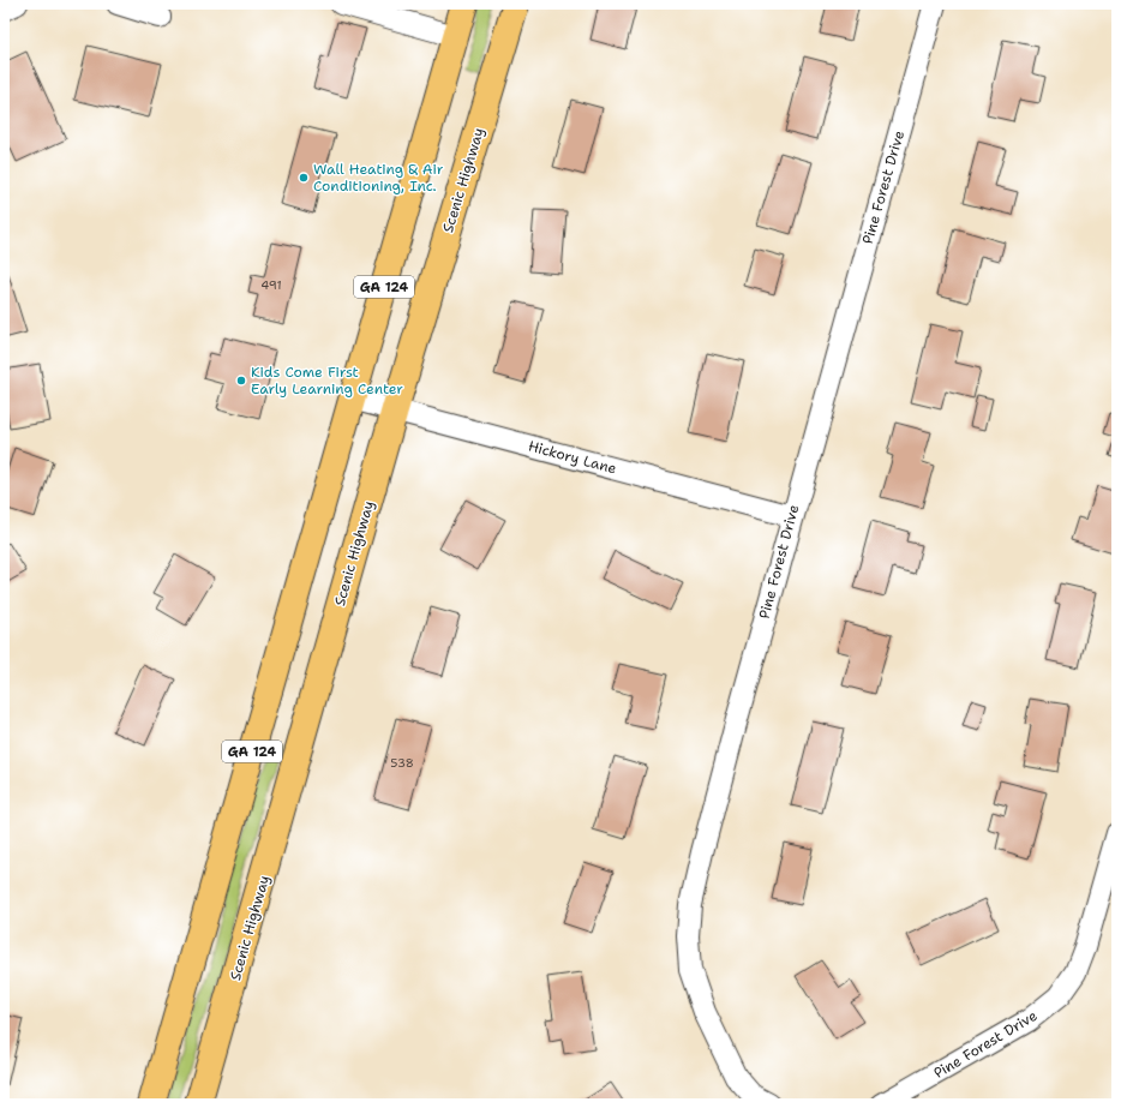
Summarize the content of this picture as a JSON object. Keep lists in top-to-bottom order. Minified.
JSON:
{"streets":{"highway":["Scenic Highway","GA 124"],"street":["Pine Forest Drive","Hickory Lane"]},"crossings":[["Scenic Highway","Hickory Lane"],["Pine Forest Drive","Hickory Lane"],["GA 124","Hickory Lane"]],"places":["Wall Heating & Air Conditioning, Inc.","Kids Come First Early Learning Center"],"house_numbers":["491","538"]}
